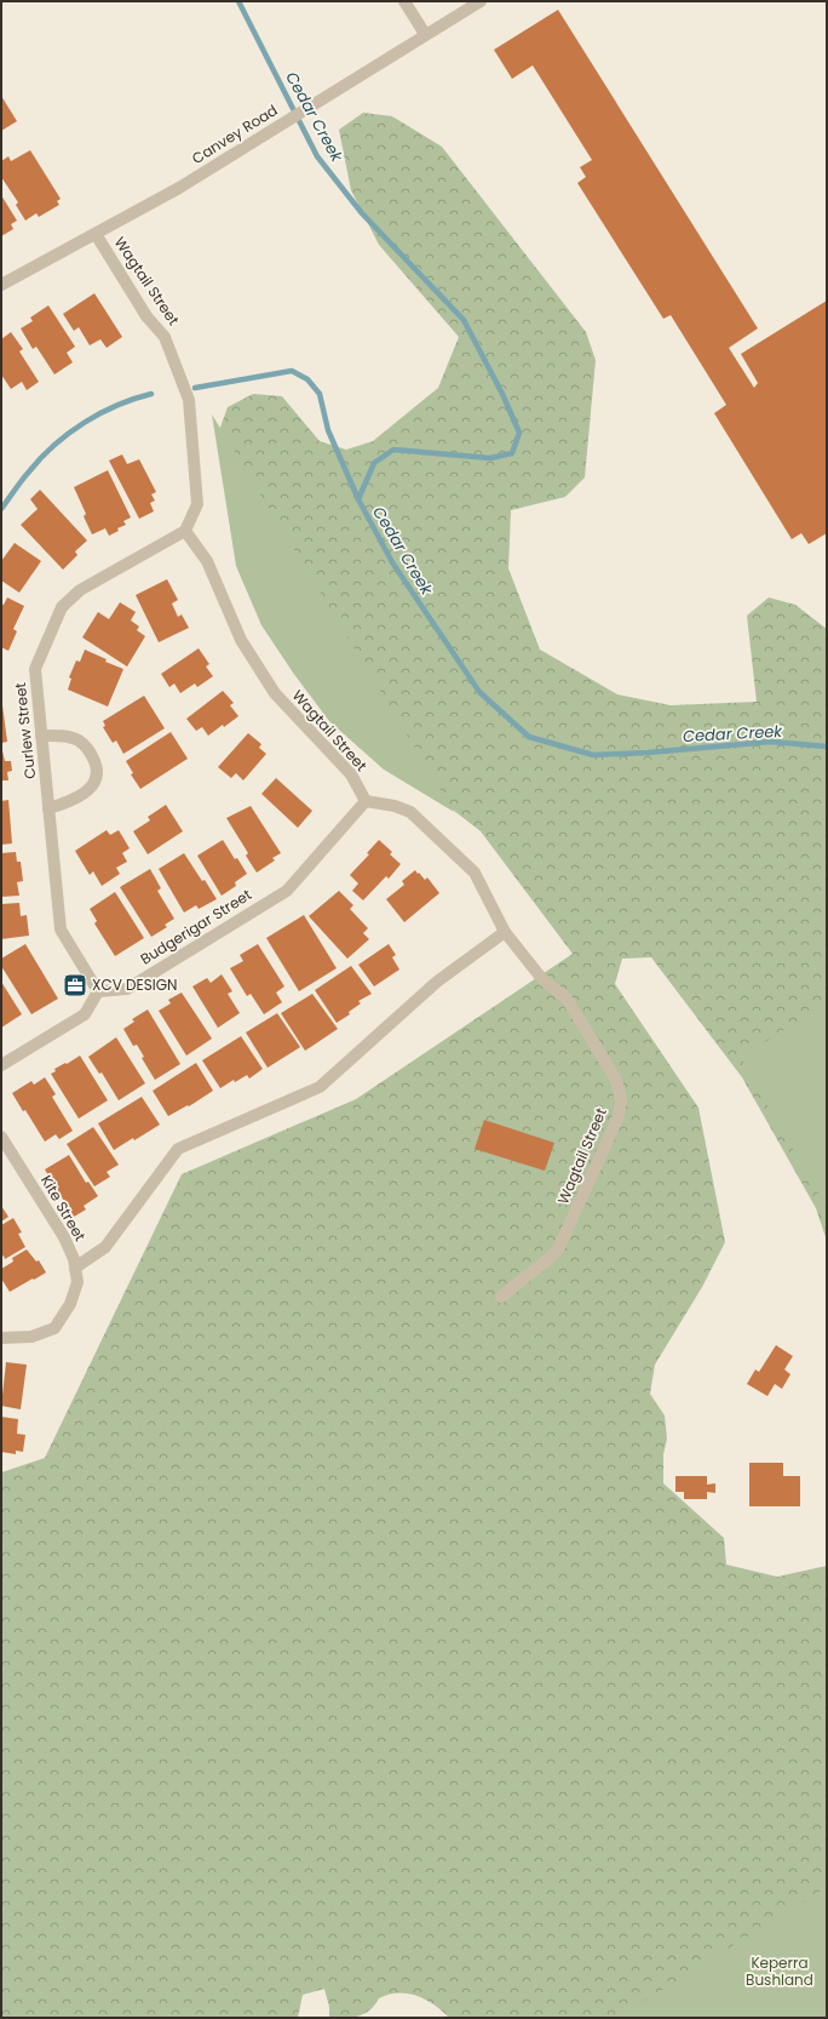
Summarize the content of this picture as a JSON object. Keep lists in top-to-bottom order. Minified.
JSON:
{"streets":{"street":["Canvey Road","Wagtail Street","Curlew Street","Budgerigar Street","Kite Street"]},"crossings":[["Canvey Road","Wagtail Street"],["Wagtail Street","Curlew Street"],["Wagtail Street","Budgerigar Street"],["Curlew Street","Budgerigar Street"]],"water":["Cedar Creek"],"parks":["Keperra Bushland"],"places":{"office":["XCV DESIGN"]}}
